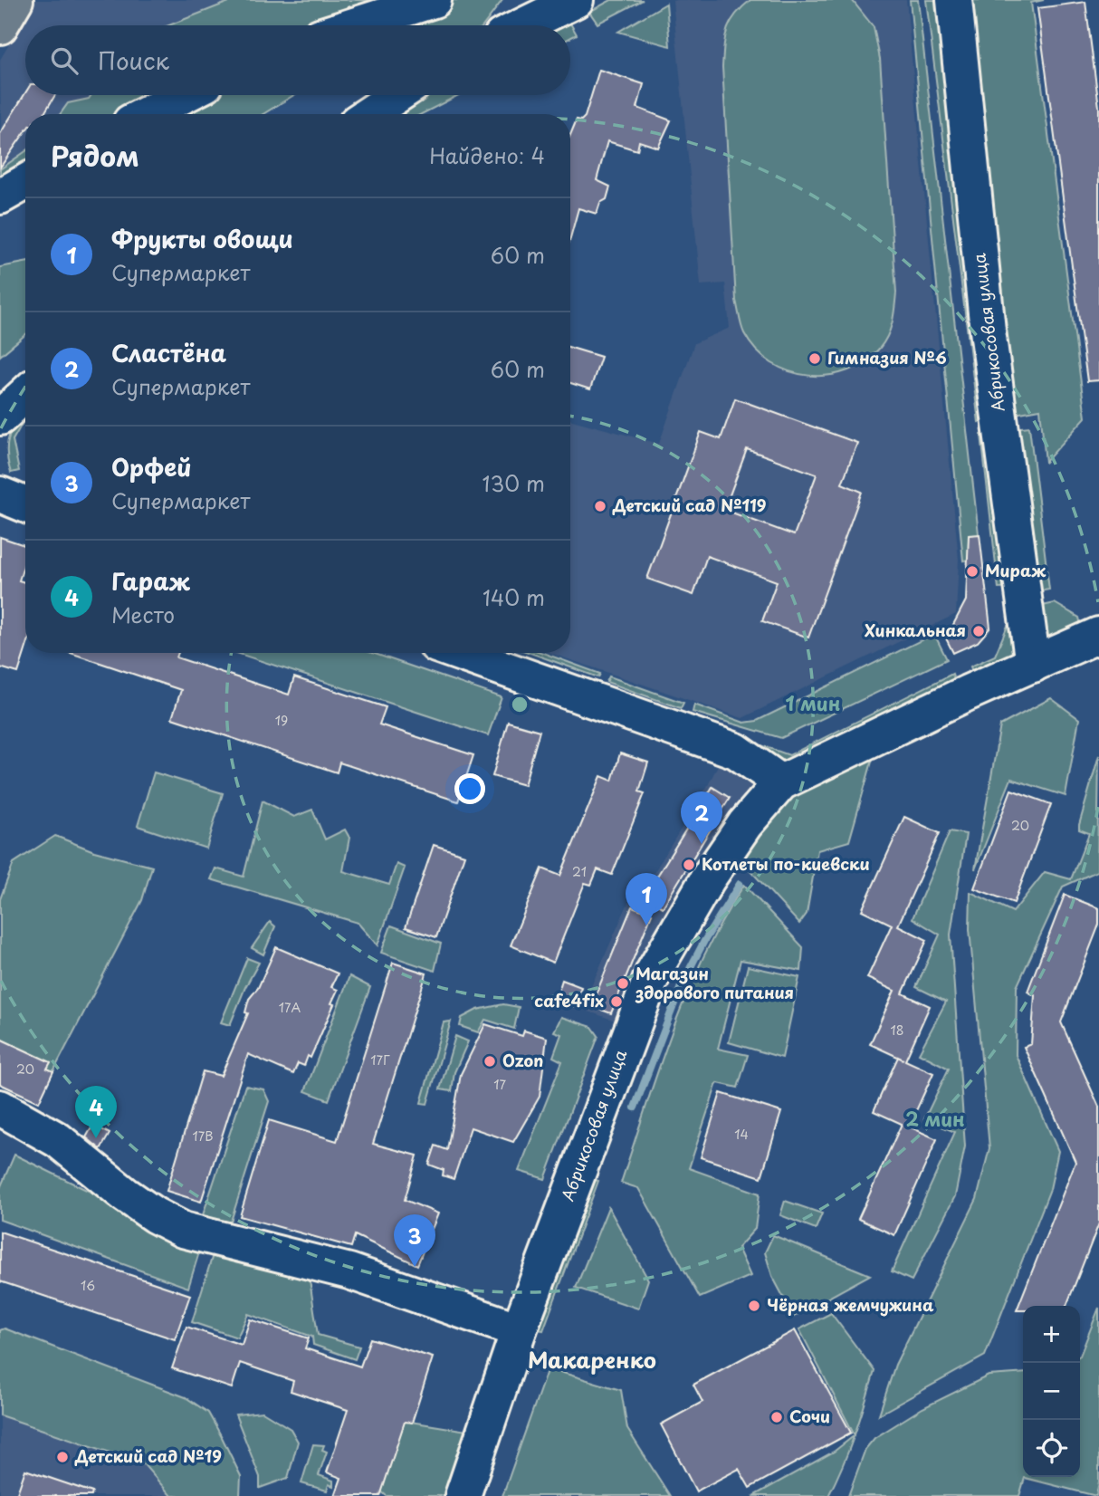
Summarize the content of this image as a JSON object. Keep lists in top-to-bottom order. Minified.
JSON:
{"streets":{"street":["Абрикосовая улица"]},"districts":["Макаренко"],"places":["Гимназия №6","Детский сад №119","Мираж","Хинкальная","Котлеты по-киевски","Магазин здорового питания","cafe4fix","Ozon","Чёрная жемчужина","Сочи","Детский сад №19"],"house_numbers":["19","20","21","17А","18","17Г","20","17","14","17В","16"],"page":{"search":"Поиск","heading":["Рядом","Найдено: 4"],"list":[{"mark":"1","name":"Фрукты овощи","note":"Супермаркет","value":"60 m"},{"mark":"2","name":"Сластёна","note":"Супермаркет","value":"60 m"},{"mark":"3","name":"Орфей","note":"Супермаркет","value":"130 m"},{"mark":"4","name":"Гараж","note":"Место","value":"140 m"}],"pins":["2","1","4","3"],"map_buttons":["+","−"]},"rings":["1 мин","2 мин"]}
